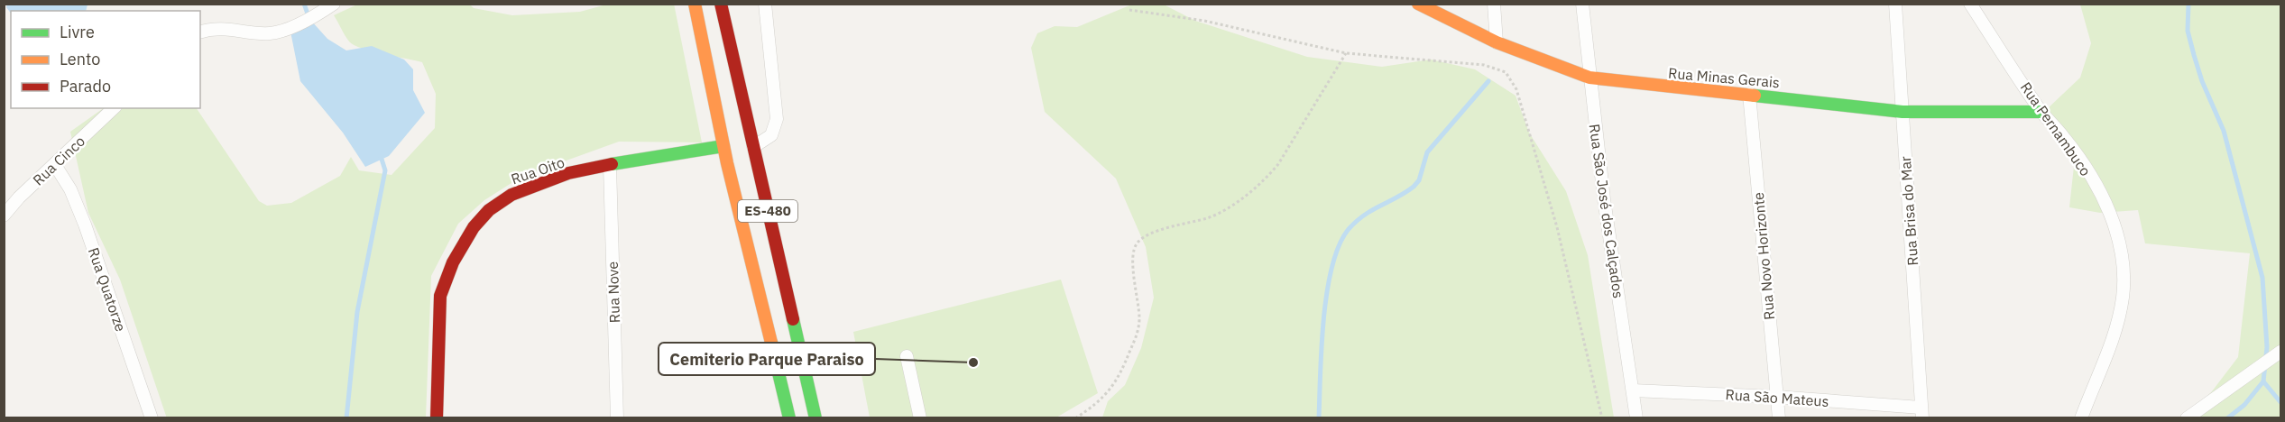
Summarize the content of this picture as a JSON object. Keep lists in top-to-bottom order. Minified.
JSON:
{"streets":{"street":["Rua Minas Gerais","Rua Pernambuco","Rua Cinco","Rua Oito","ES-480","Rua São José dos Calçados","Rua Brisa do Mar","Rua Novo Horizonte","Rua Quatorze","Rua Nove","Rua São Mateus"]},"crossings":[["Rua Minas Gerais","Rua Pernambuco"],["Rua Minas Gerais","Rua São José dos Calçados"],["Rua Minas Gerais","Rua Brisa do Mar"],["Rua Minas Gerais","Rua Novo Horizonte"],["Rua Cinco","Rua Quatorze"],["Rua Oito","ES-480"],["Rua Oito","Rua Nove"],["Rua São José dos Calçados","Rua São Mateus"],["Rua Brisa do Mar","Rua São Mateus"],["Rua Novo Horizonte","Rua São Mateus"]],"places":["Cemiterio Parque Paraiso"],"legend":["Livre","Lento","Parado"]}
